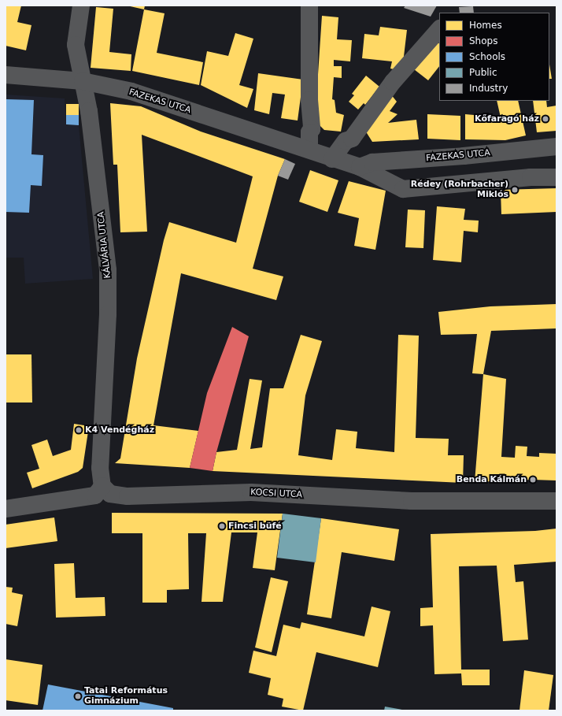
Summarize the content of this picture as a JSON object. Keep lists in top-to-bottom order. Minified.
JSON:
{"streets":{"street":["FAZEKAS UTCA","KÁLVÁRIA UTCA","KOCSI UTCA"]},"crossings":[["FAZEKAS UTCA","KÁLVÁRIA UTCA"],["KÁLVÁRIA UTCA","KOCSI UTCA"]],"places":["Kőfaragó ház","Rédey (Rohrbacher) Miklós","K4 Vendégház","Benda Kálmán","Fincsi büfé","Tatai Református Gimnázium"],"legend":["Homes","Shops","Schools","Public","Industry"]}
